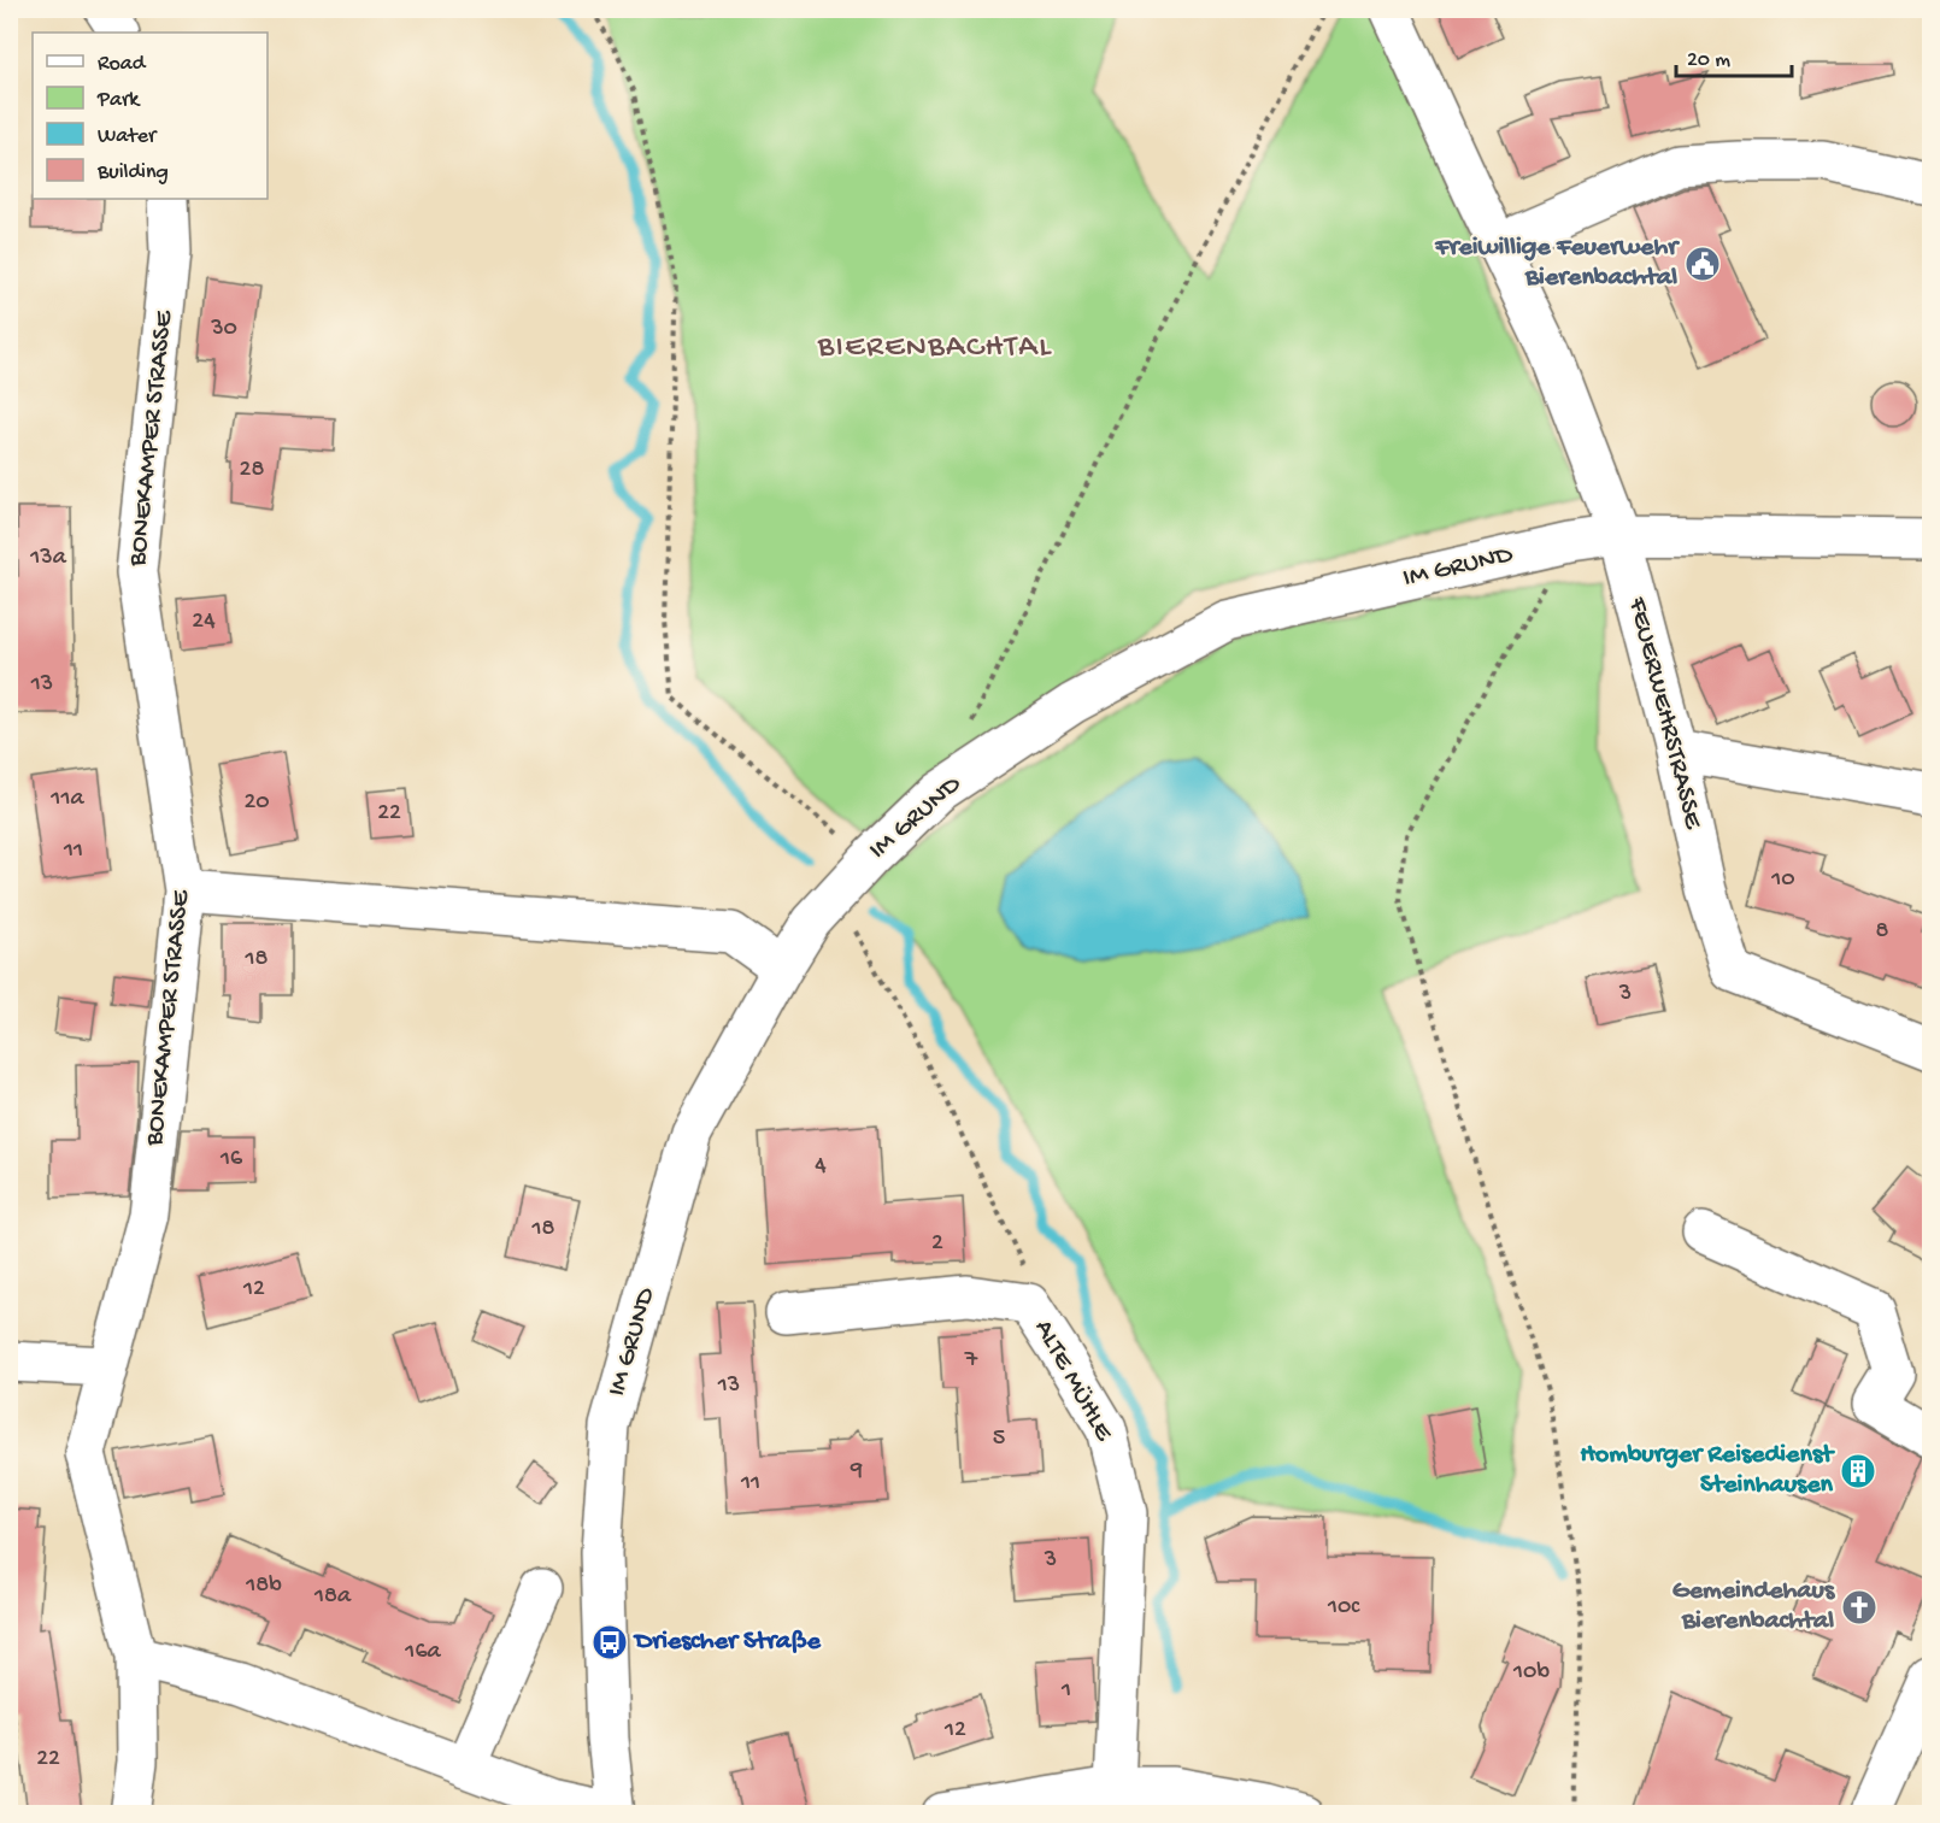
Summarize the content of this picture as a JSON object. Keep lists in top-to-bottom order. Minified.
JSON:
{"streets":{"street":["BONEKAMPER STRASSE","IM GRUND","FEUERWEHRSTRASSE","ALTE MÜHLE"]},"crossings":[["IM GRUND","FEUERWEHRSTRASSE"]],"districts":["BIERENBACHTAL"],"places":{"public building":["Freiwillige Feuerwehr Bierenbachtal"],"building":["Homburger Reisedienst Steinhausen"],"church":["Gemeindehaus Bierenbachtal"],"bus stop":["Driescher Straße"]},"house_numbers":["30","28","13a","24","13","11a","20","22","11","10","8","18","3","16","4","18","2","12","7","13","5","9","11","3","18b","18a","10c","16a","10b","1","12","22"],"legend":["Road","Park","Water","Building"],"scale_bar":"20 m"}
